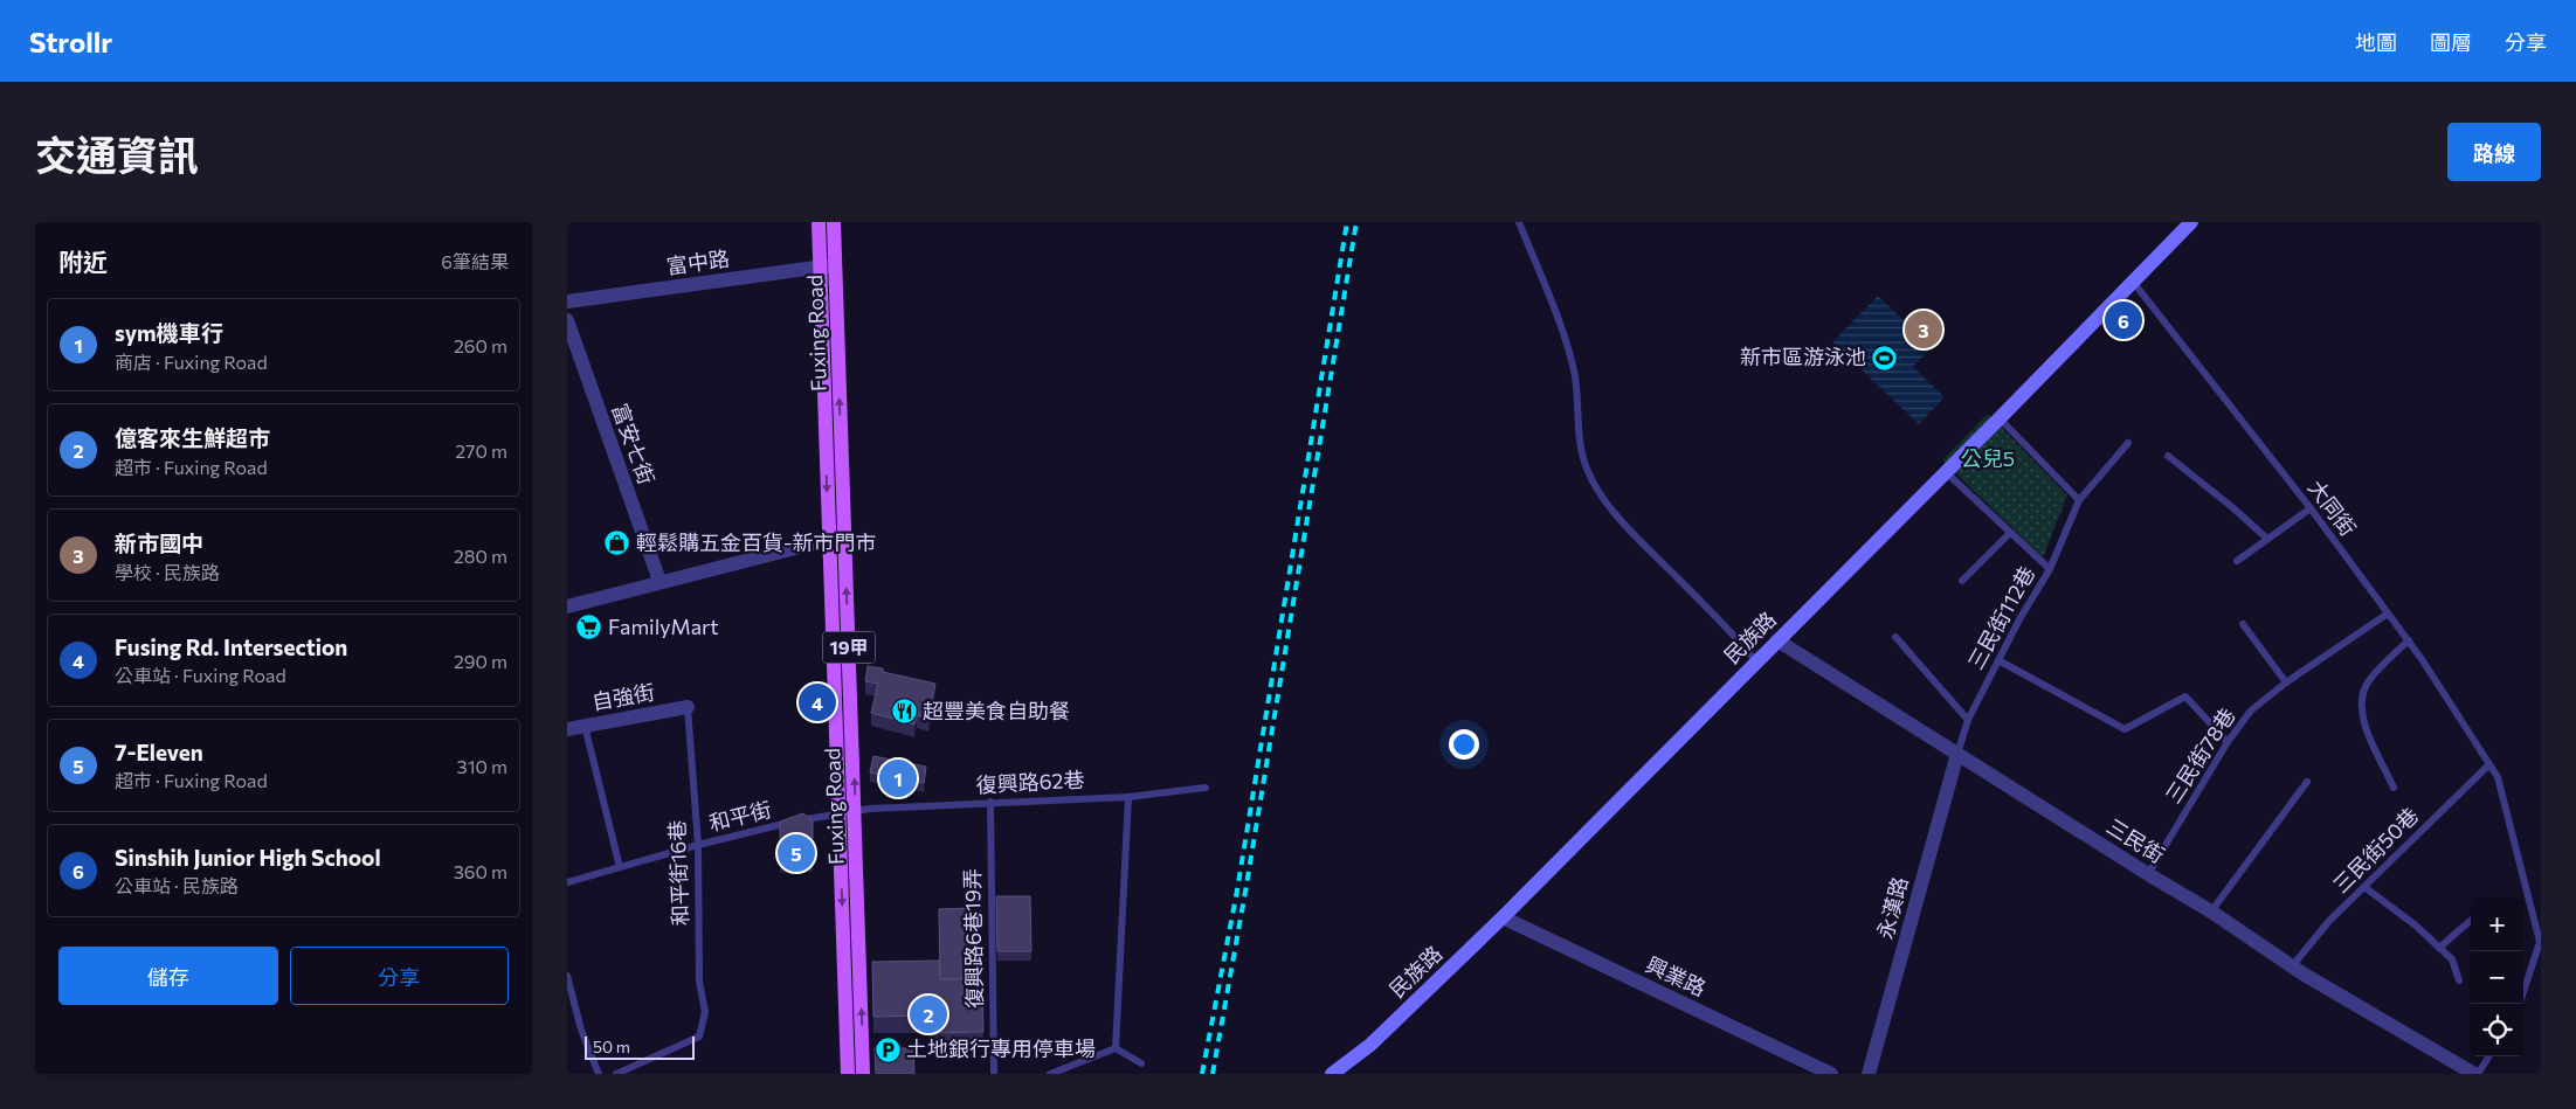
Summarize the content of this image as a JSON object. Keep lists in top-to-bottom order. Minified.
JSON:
{"streets":{"main road":["Fuxing Road","19甲"],"street":["富中路","富安七街","民族路","自強街","三民街","永漢路","興業路"],"lane":["大同街","三民街112巷","三民街78巷","復興路62巷","和平街","三民街50巷","和平街16巷","復興路6巷19弄"]},"crossings":[["富中路","Fuxing Road"],["Fuxing Road","復興路62巷"],["Fuxing Road","和平街"],["大同街","民族路"],["大同街","三民街78巷"],["大同街","三民街50巷"],["三民街112巷","三民街"],["三民街112巷","永漢路"],["民族路","三民街"],["民族路","興業路"],["自強街","和平街16巷"],["三民街78巷","三民街"],["復興路62巷","和平街"],["復興路62巷","復興路6巷19弄"],["和平街","和平街16巷"],["三民街","三民街50巷"],["三民街","永漢路"]],"parks":["公兒5"],"places":{"sports":["新市區游泳池"],"shop":["輕鬆購五金百貨-新市門市"],"supermarket":["FamilyMart"],"restaurant":["超豐美食自助餐"],"parking":["土地銀行專用停車場"]},"scale_bar":"50 m","page":{"header":"Strollr","nav":["地圖","圖層","分享"],"title":"交通資訊","buttons":["路線",["儲存","分享"]],"heading":["附近","6筆結果"],"list":[{"mark":"1","name":"sym機車行","note":"商店 · Fuxing Road","value":"260 m"},{"mark":"2","name":"億客來生鮮超市","note":"超市 · Fuxing Road","value":"270 m"},{"mark":"3","name":"新市國中","note":"學校 · 民族路","value":"280 m"},{"mark":"4","name":"Fusing Rd. Intersection","note":"公車站 · Fuxing Road","value":"290 m"},{"mark":"5","name":"7-Eleven","note":"超市 · Fuxing Road","value":"310 m"},{"mark":"6","name":"Sinshih Junior High School","note":"公車站 · 民族路","value":"360 m"}],"pins":["6","3","4","1","5","2"],"map_buttons":["+","−"],"scale":"50 m"}}
